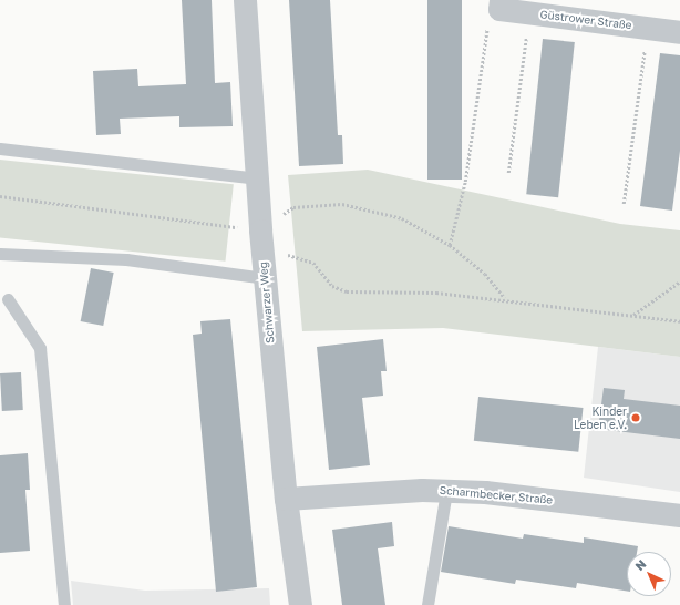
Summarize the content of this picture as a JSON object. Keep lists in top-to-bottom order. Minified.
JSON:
{"streets":{"street":["Güstrower Straße","Schwarzer Weg","Scharmbecker Straße"]},"crossings":[["Schwarzer Weg","Scharmbecker Straße"]],"places":["Kinder Leben e.V."],"north":"top left"}
